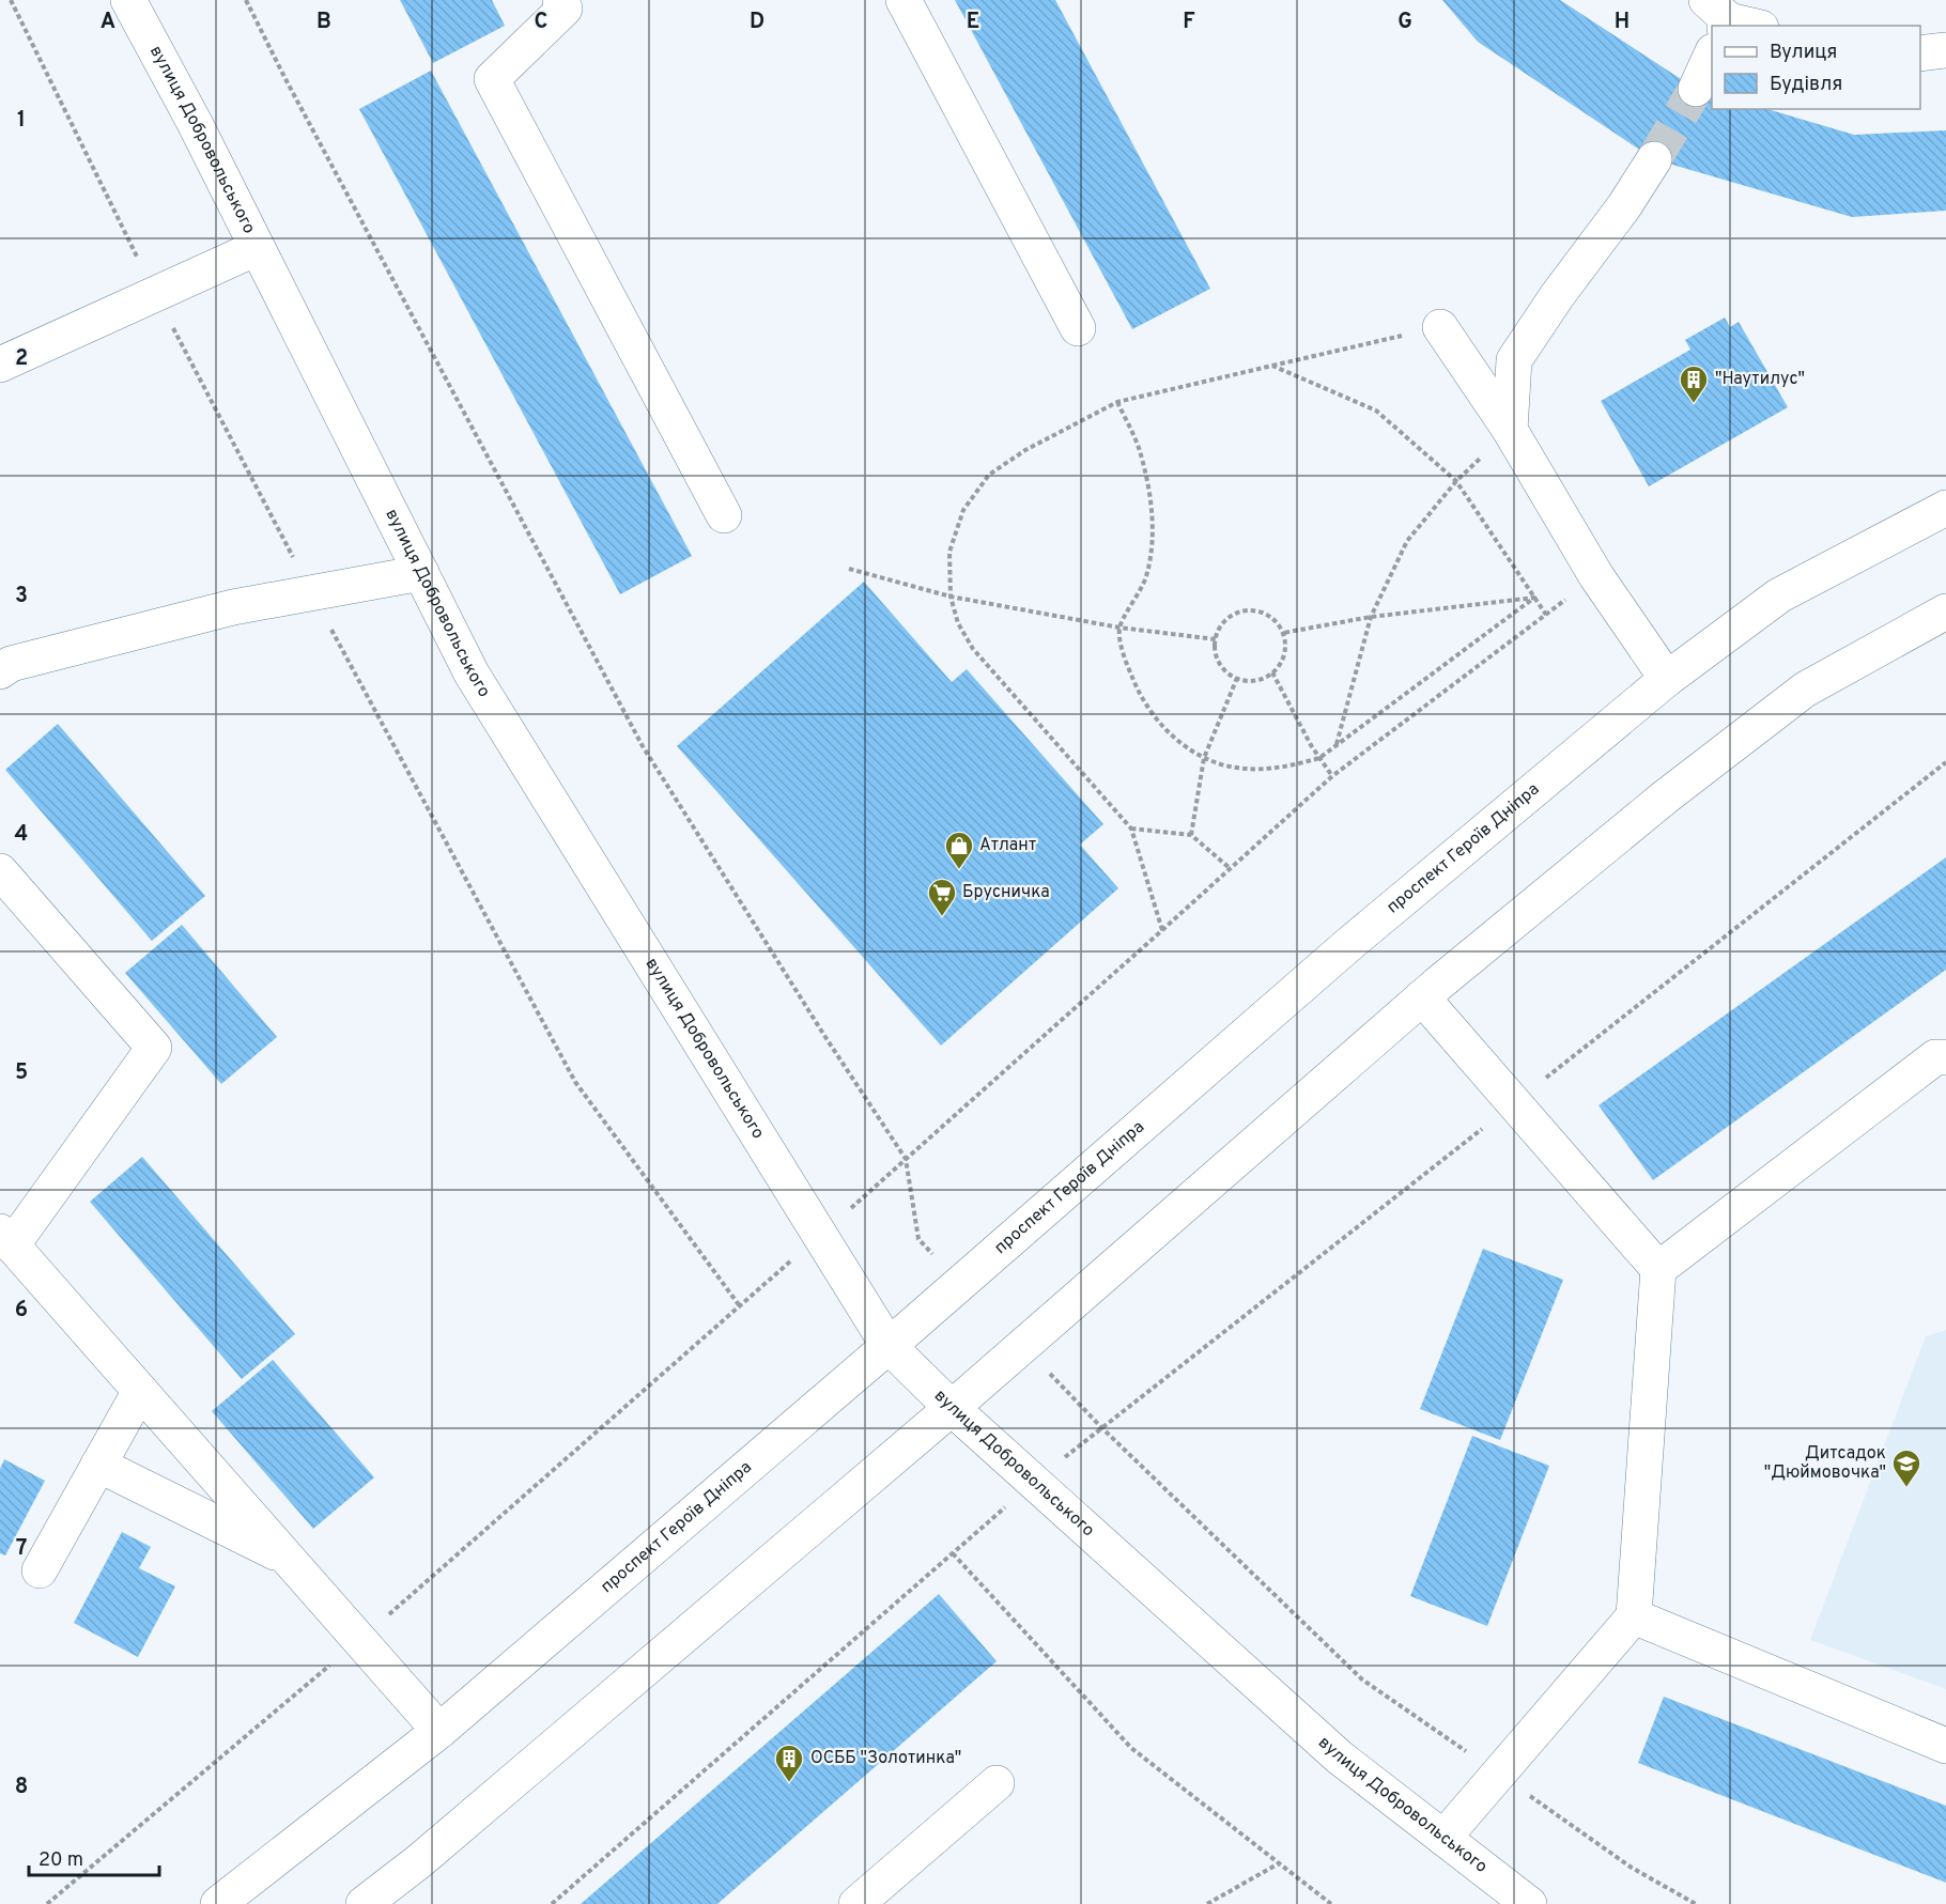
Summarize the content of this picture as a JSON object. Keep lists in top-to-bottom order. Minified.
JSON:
{"streets":{"street":["вулиця Добровольського","проспект Героїв Дніпра"]},"crossings":[["вулиця Добровольського","проспект Героїв Дніпра"]],"places":{"building":["\"Наутилус\"","ОСББ \"Золотинка\""],"shop":["Атлант"],"supermarket":["Брусничка"],"school or university":["Дитсадок \"Дюймовочка\""]},"legend":["Вулиця","Будівля"],"scale_bar":"20 m","grid":{"columns":["A","B","C","D","E","F","G","H"],"rows":["1","2","3","4","5","6","7","8"]}}
